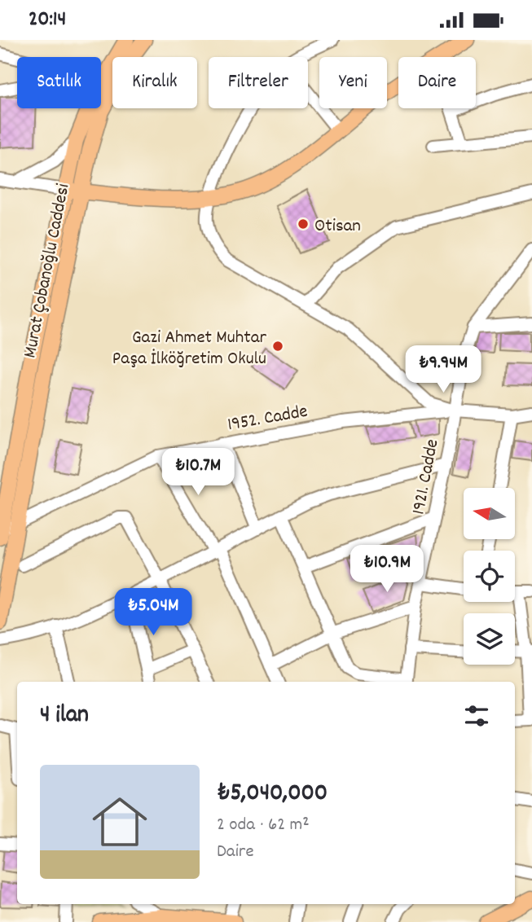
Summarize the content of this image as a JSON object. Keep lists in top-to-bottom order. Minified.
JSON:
{"streets":{"main road":["Murat Çobanoğlu Caddesi"],"street":["1952. Cadde","1921. Cadde"]},"crossings":[["Murat Çobanoğlu Caddesi","1952. Cadde"],["1952. Cadde","1921. Cadde"]],"places":["Otisan","Gazi Ahmet Muhtar Paşa İlköğretim Okulu"],"north":"left","page":{"status":"20:14","chip":["Satılık","Kiralık","Filtreler","Yeni","Daire"],"price":["₺9.94M","₺10.7M","₺10.9M","₺5.04M"],"heading":"4 ilan","list":[{"name":"₺5,040,000","note":"2 oda · 62 m² · Daire"}]}}
